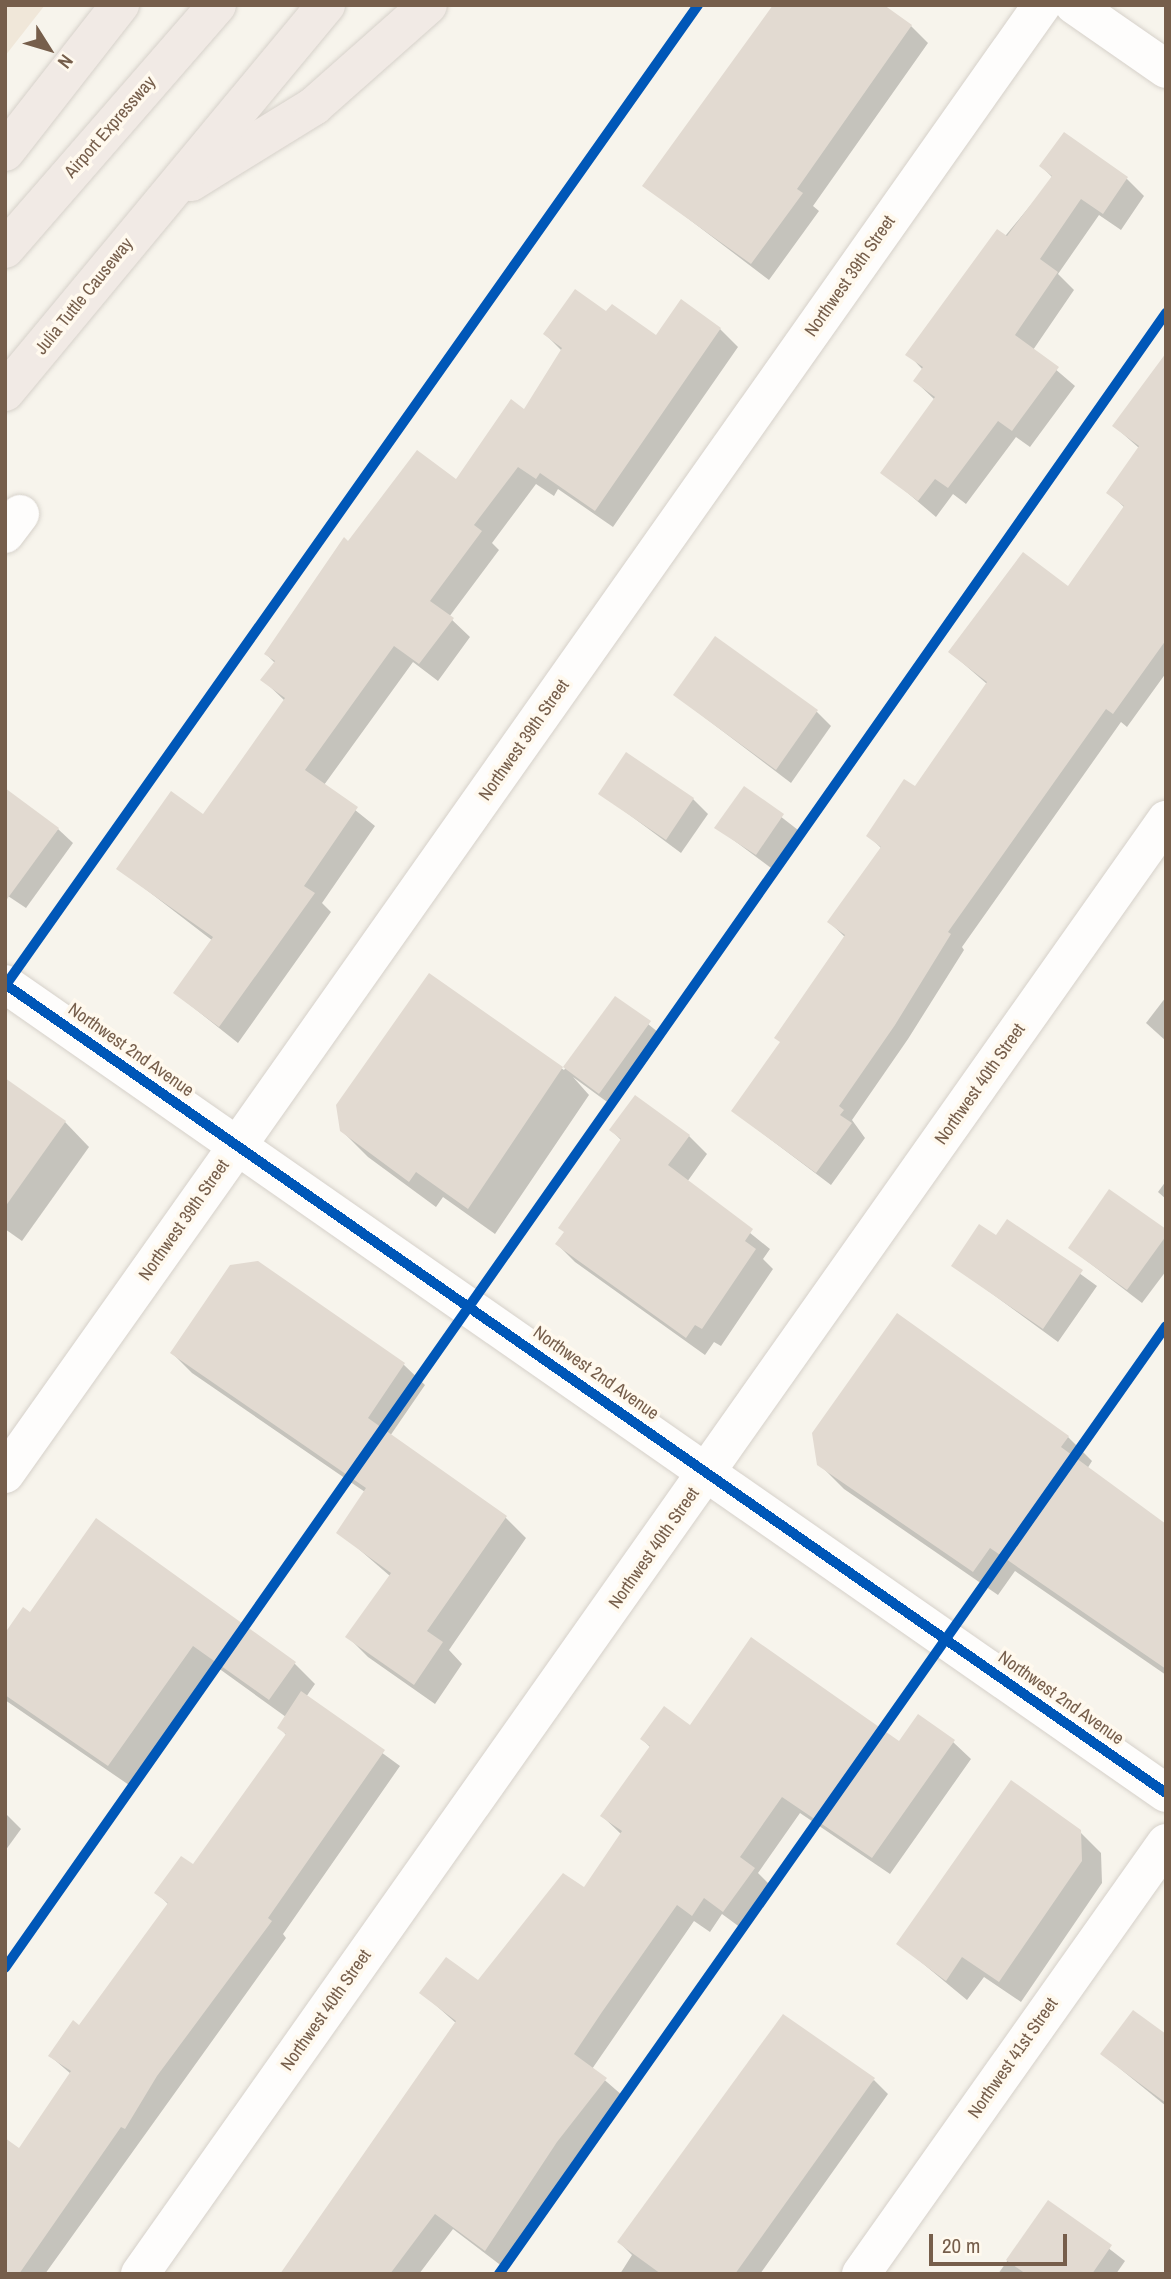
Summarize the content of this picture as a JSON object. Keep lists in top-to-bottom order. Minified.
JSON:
{"streets":{"highway":["Airport Expressway","Julia Tuttle Causeway"],"street":["Northwest 39th Street","Northwest 2nd Avenue","Northwest 40th Street","Northwest 41st Street"]},"crossings":[["Northwest 39th Street","Northwest 2nd Avenue"],["Northwest 2nd Avenue","Northwest 40th Street"]],"scale_bar":"20 m","north":"bottom right"}
